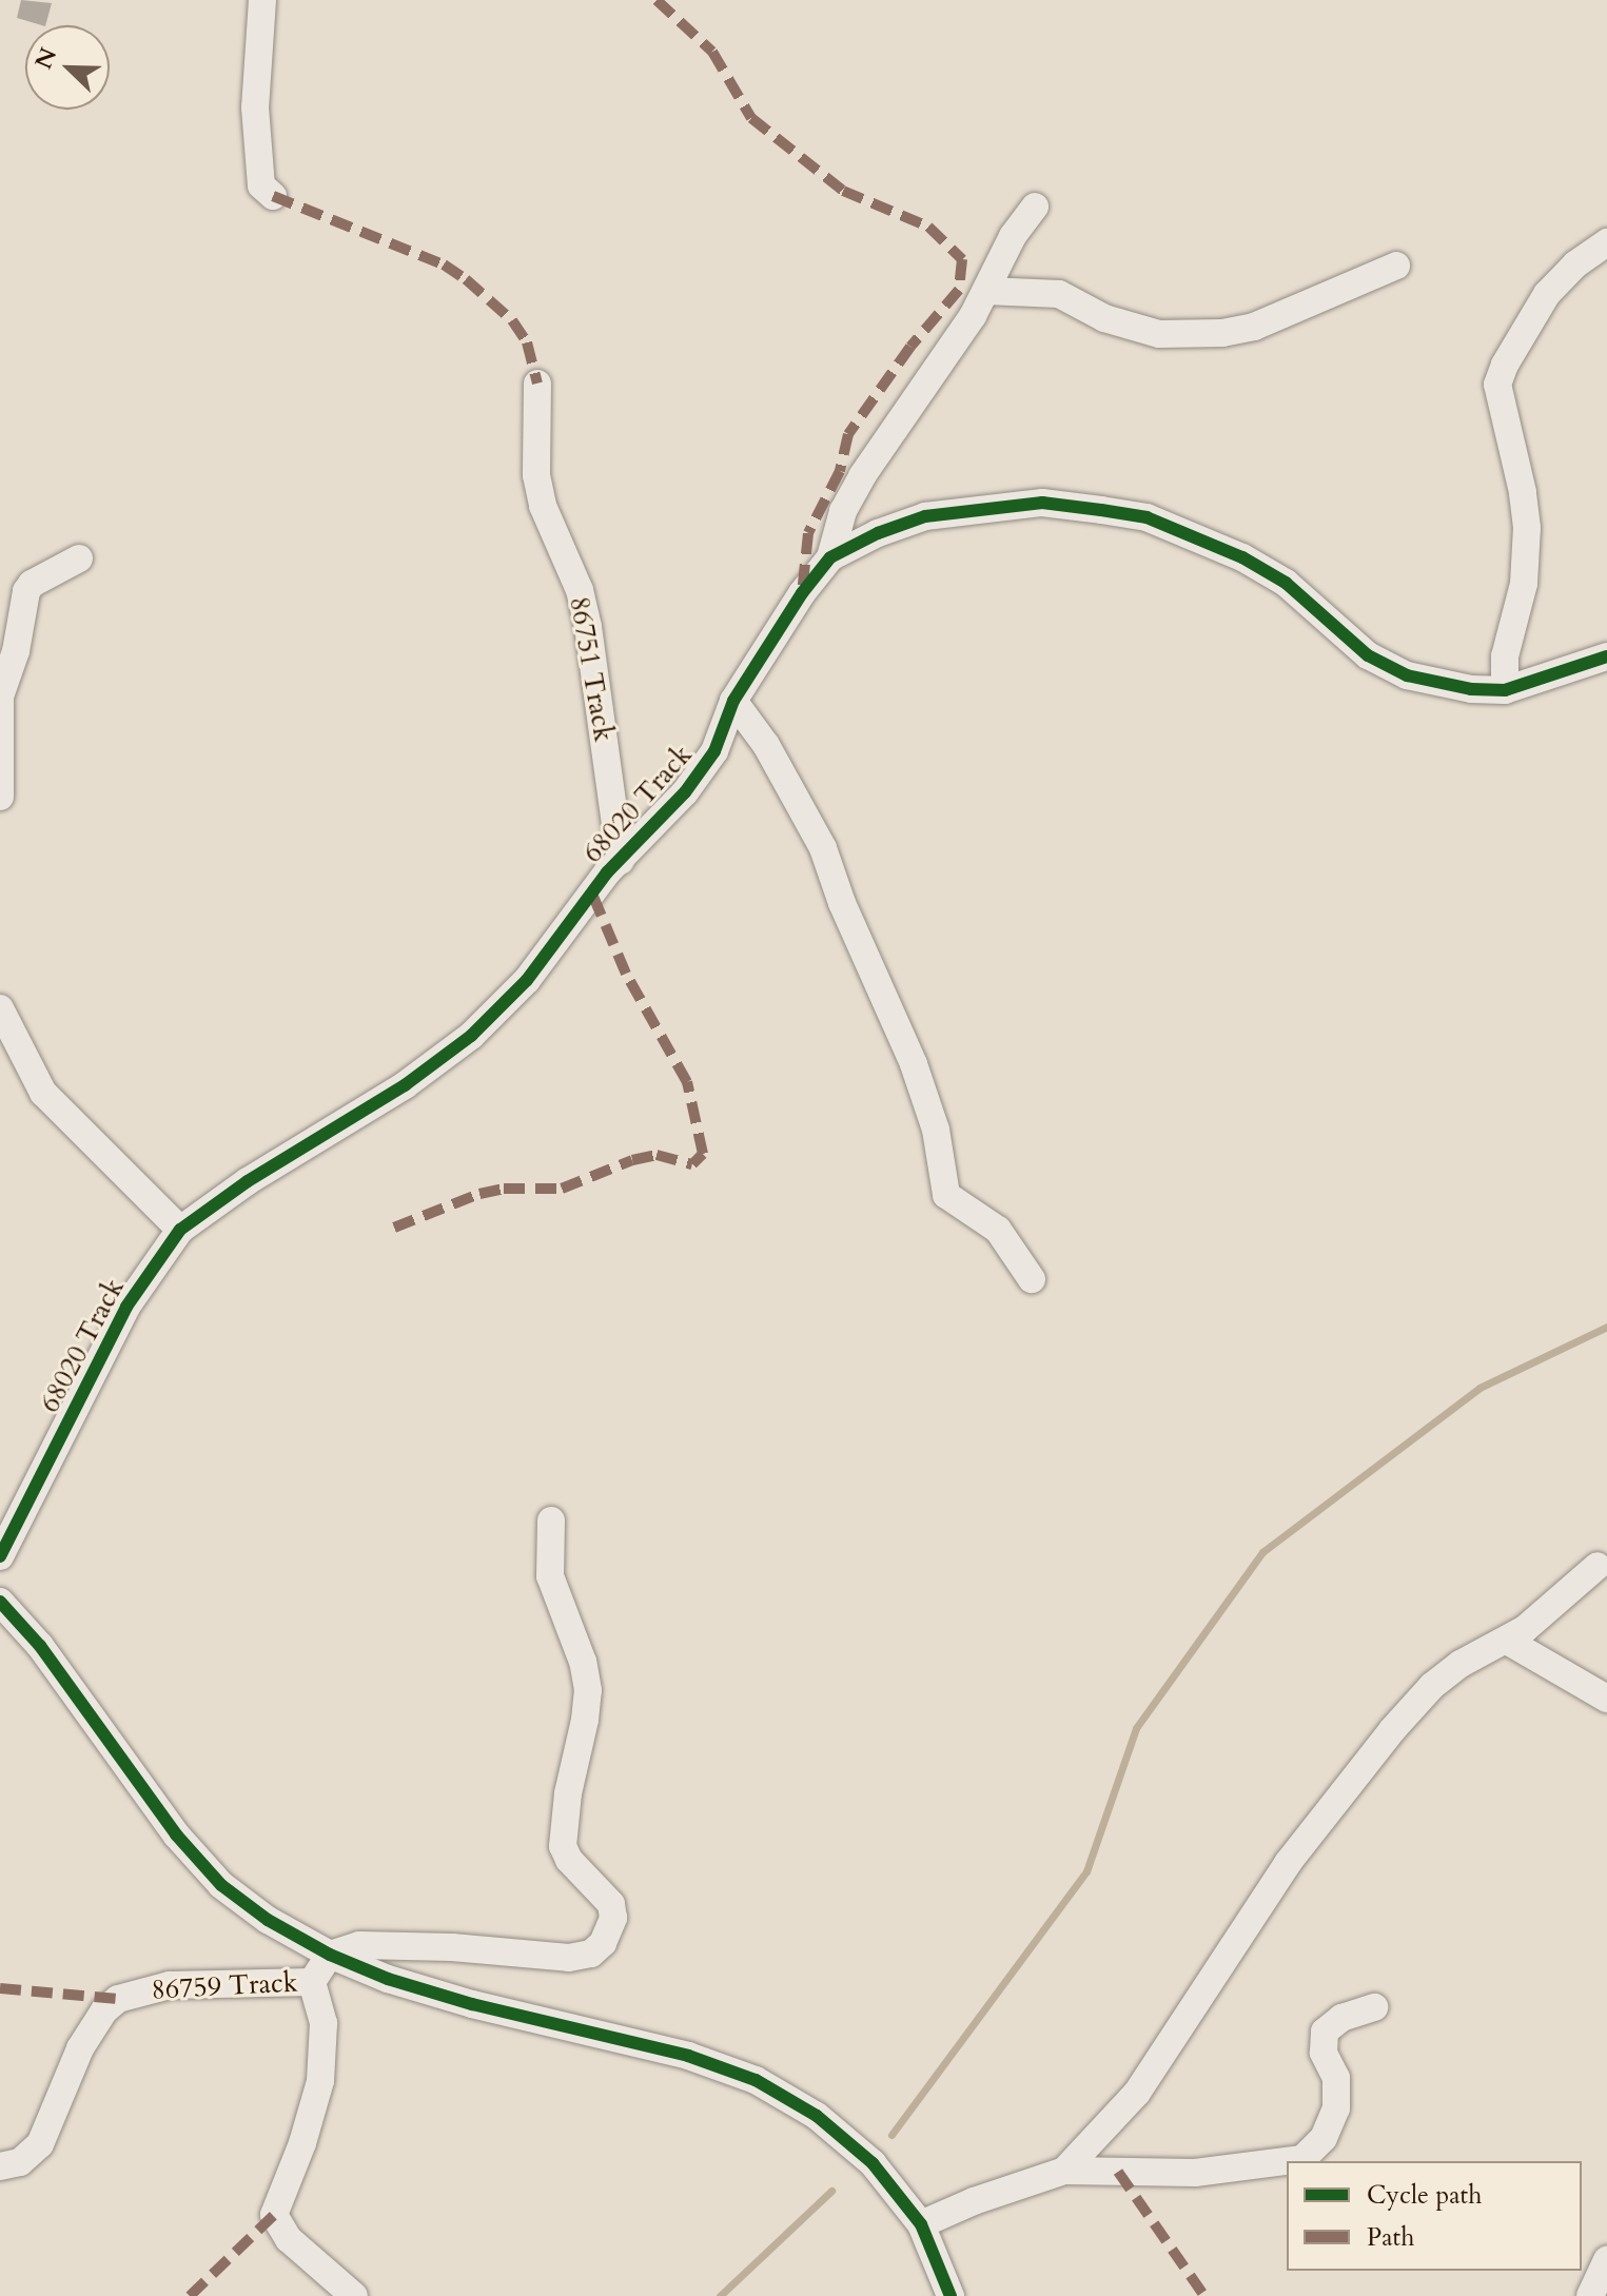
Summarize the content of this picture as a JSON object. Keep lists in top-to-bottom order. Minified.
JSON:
{"streets":{"street":["86751 Track","68020 Track","86759 Track"]},"crossings":[["86751 Track","68020 Track"]],"legend":["Cycle path","Path"],"north":"top left"}
